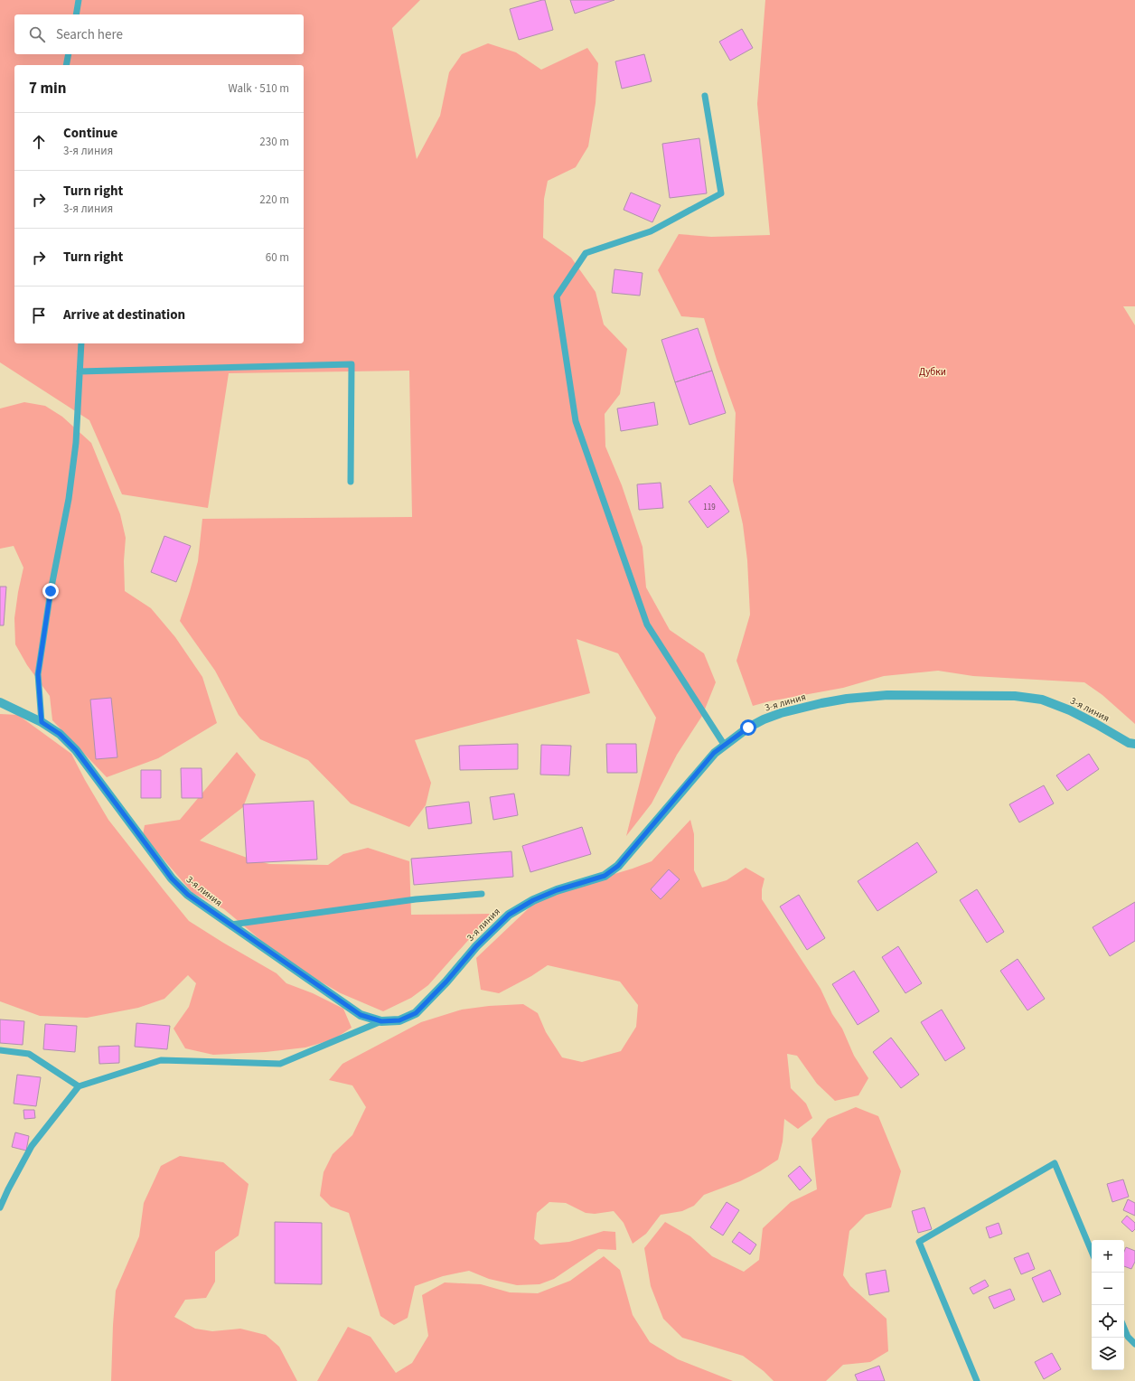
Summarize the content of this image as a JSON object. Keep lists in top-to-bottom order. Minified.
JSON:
{"streets":{"street":["3-я линия"]},"parks":["Дубки"],"house_numbers":["119"],"page":{"search":"Search here","heading":["7 min","Walk · 510 m"],"list":[["Continue","3-я линия","230 m"],["Turn right","3-я линия","220 m"],["Turn right","60 m"],"Arrive at destination"],"map_buttons":["+","−"]}}
